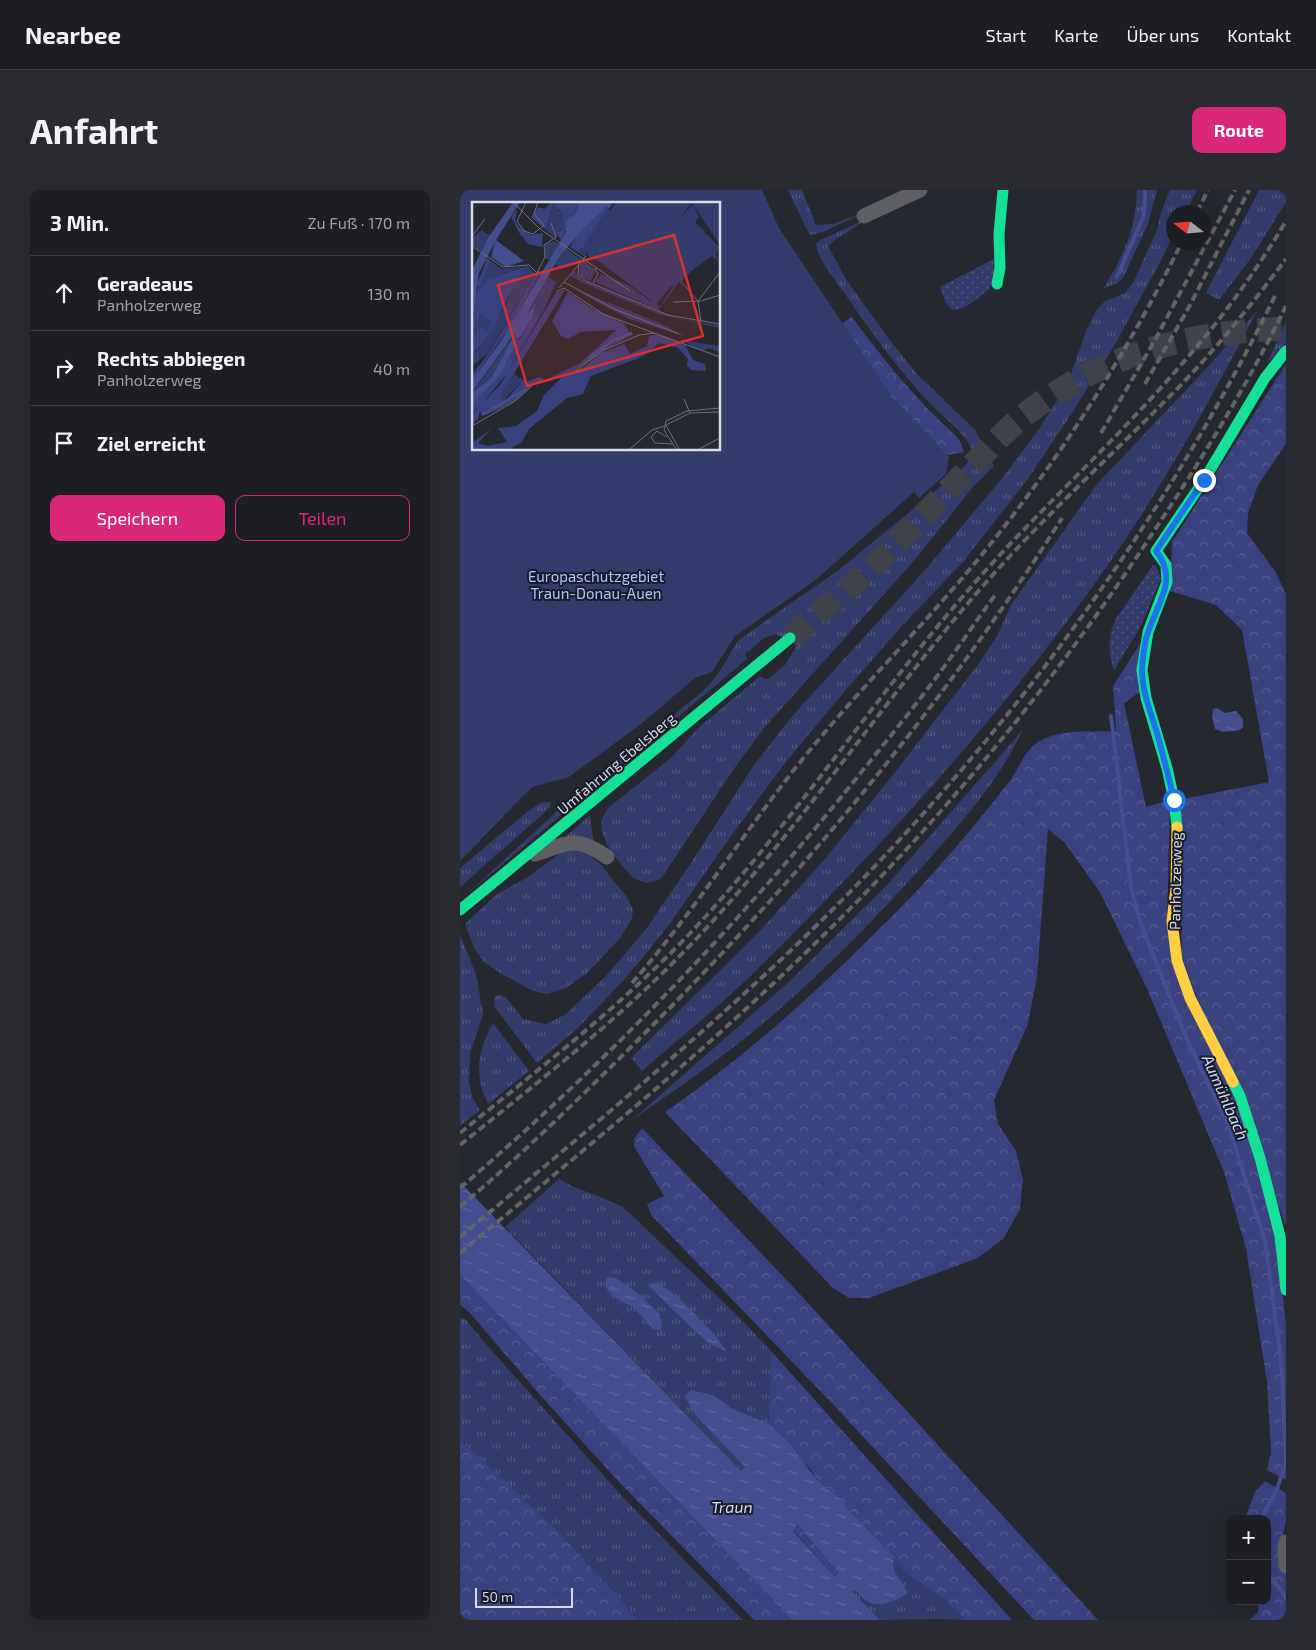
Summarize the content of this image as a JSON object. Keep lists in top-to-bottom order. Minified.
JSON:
{"streets":{"street":["Umfahrung Ebelsberg","Panholzerweg"]},"water":["Aumühlbach","Traun"],"parks":["Europaschutzgebiet Traun-Donau-Auen"],"scale_bar":"50 m","north":"left","page":{"header":"Nearbee","nav":["Start","Karte","Über uns","Kontakt"],"buttons":["Route",["Speichern","Teilen"]],"title":"Anfahrt","heading":["3 Min.","Zu Fuß · 170 m"],"list":[["Geradeaus","Panholzerweg","130 m"],["Rechts abbiegen","Panholzerweg","40 m"],"Ziel erreicht"],"map_buttons":["+","−"],"scale":"50 m"}}
